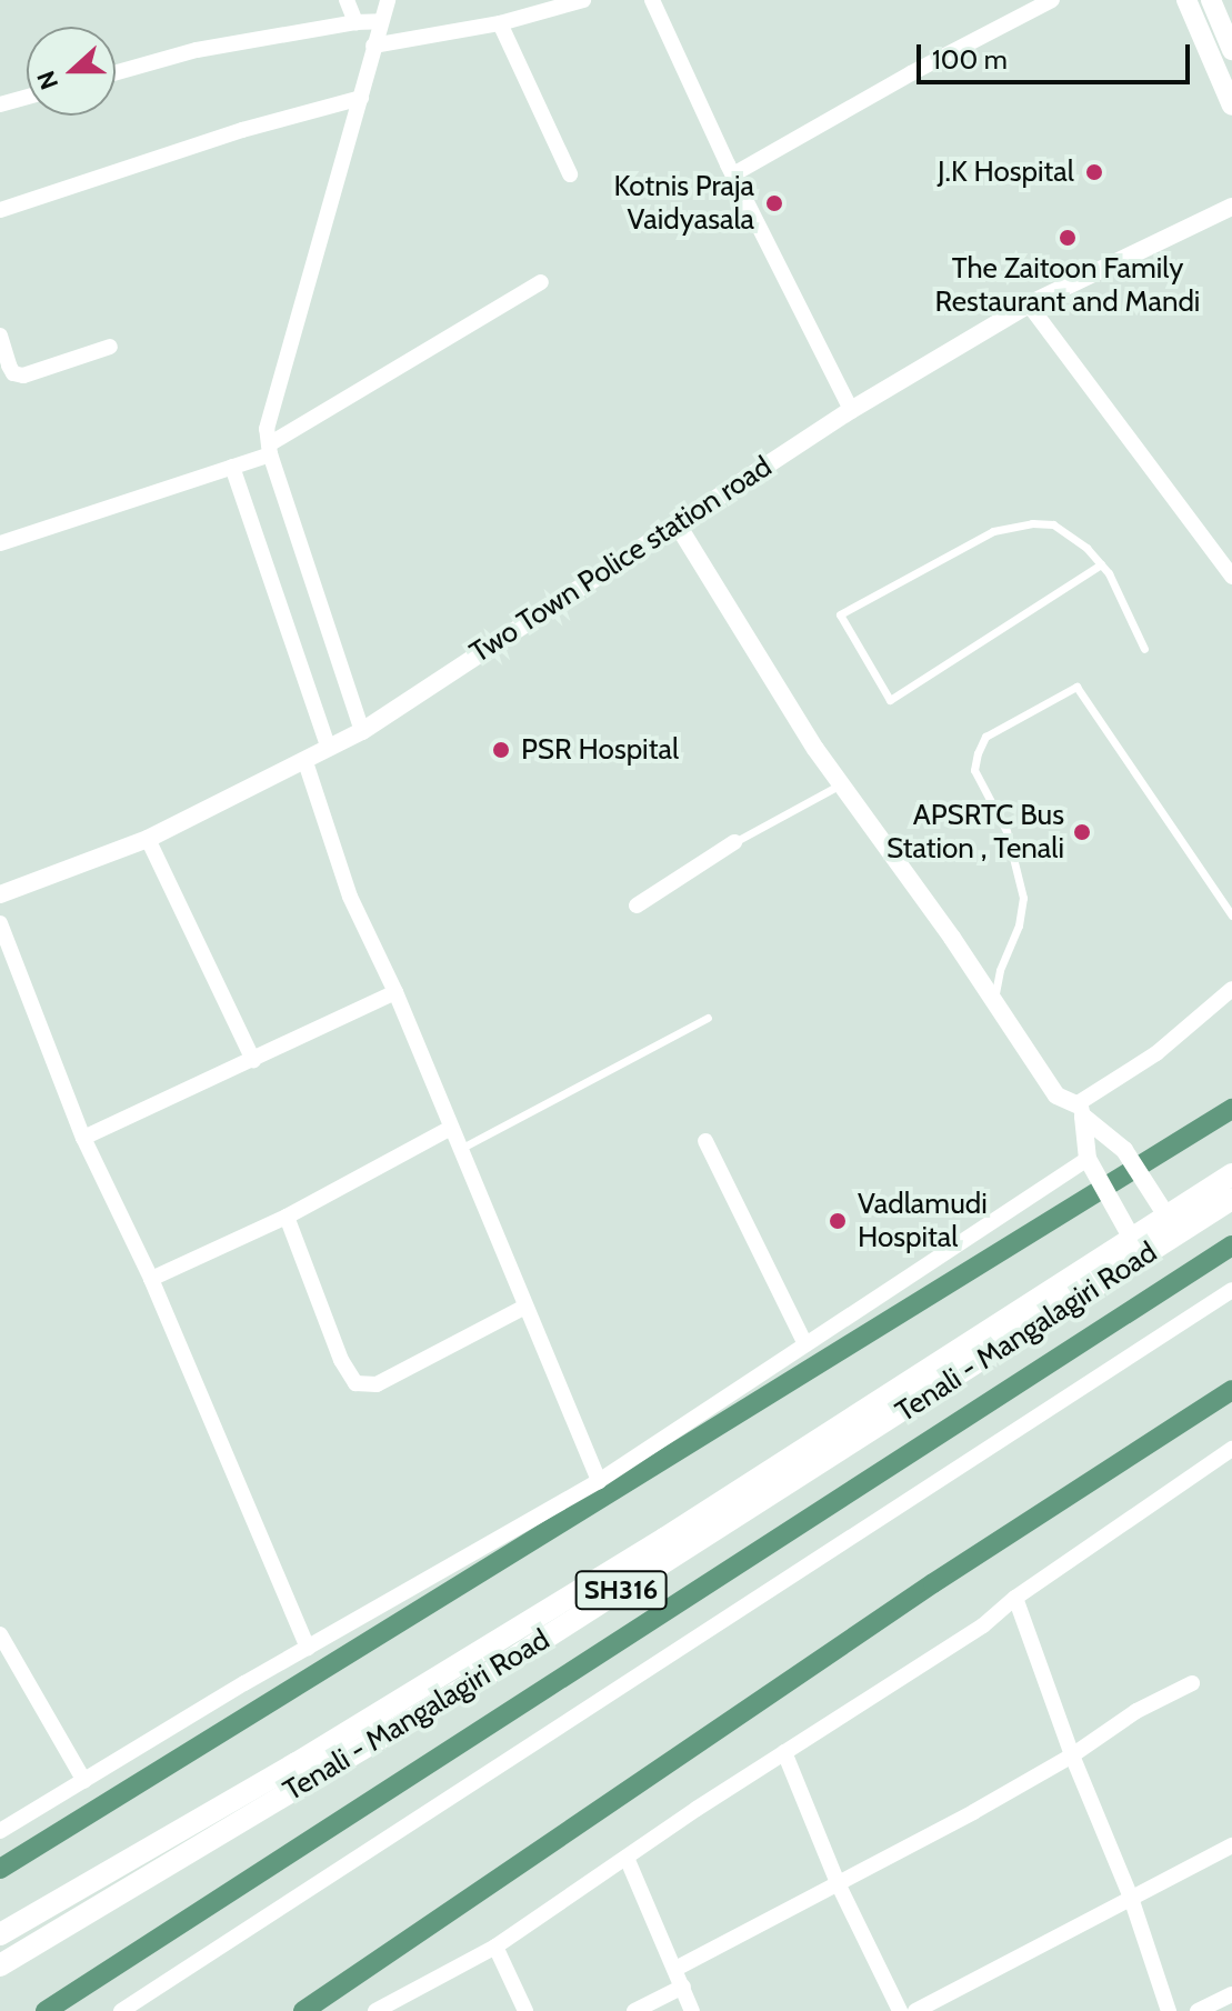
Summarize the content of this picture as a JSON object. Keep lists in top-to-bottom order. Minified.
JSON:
{"streets":{"main road":["Tenali - Mangalagiri Road","SH316"],"street":["Two Town Police station road"]},"places":["J.K Hospital","Kotnis Praja Vaidyasala","The Zaitoon Family Restaurant and Mandi","PSR Hospital","APSRTC Bus Station , Tenali","Vadlamudi Hospital"],"scale_bar":"100 m","north":"left"}
